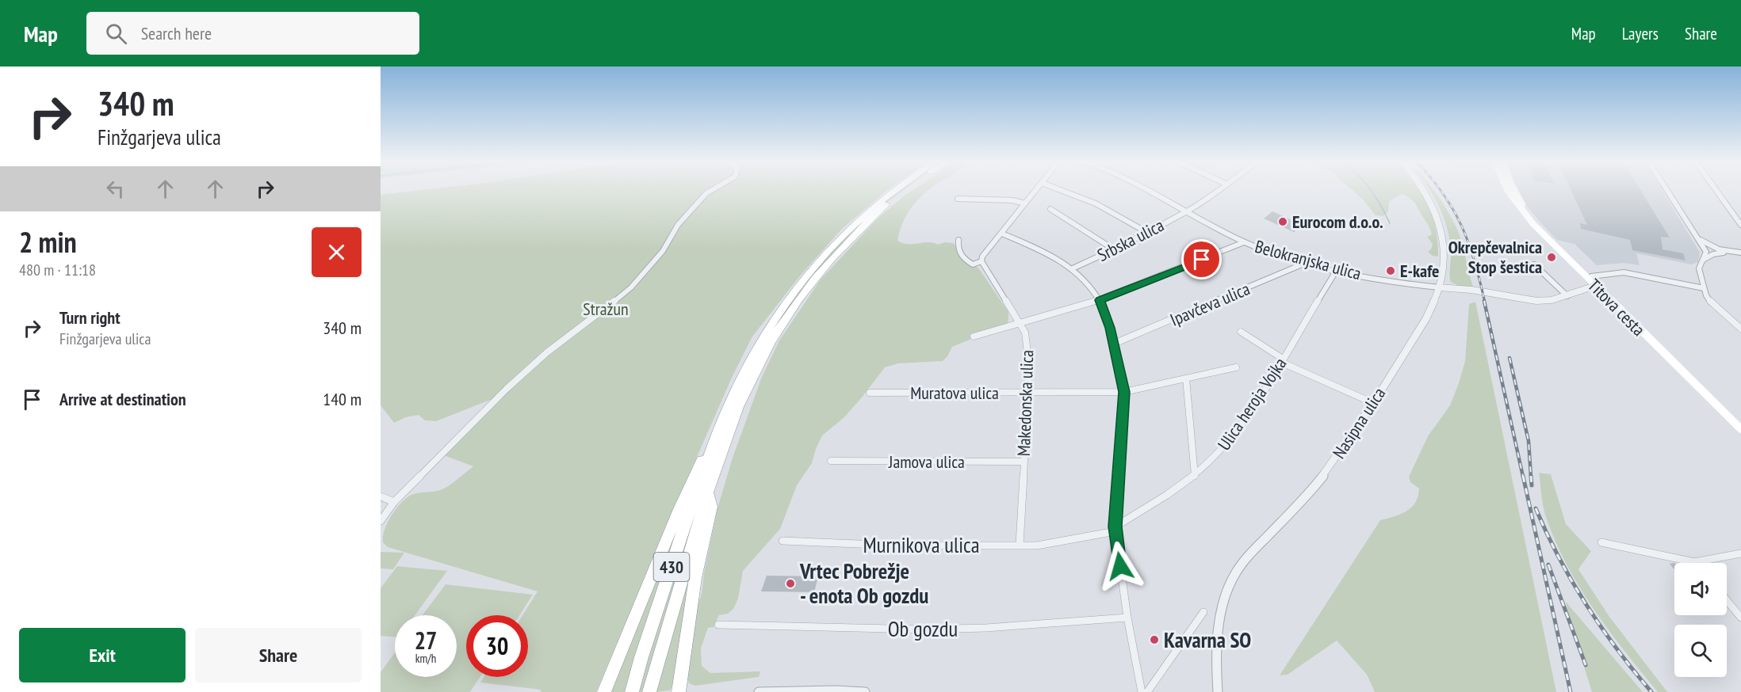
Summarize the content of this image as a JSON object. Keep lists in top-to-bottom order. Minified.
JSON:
{"streets":{"highway":["430"],"main road":["Titova cesta"],"street":["Srbska ulica","Belokranjska ulica","Ipavčeva ulica","Muratova ulica","Makedonska ulica","Ulica heroja Vojka","Nasipna ulica","Jamova ulica","Murnikova ulica","Ob gozdu"]},"crossings":[["Srbska ulica","Belokranjska ulica"],["Belokranjska ulica","Ipavčeva ulica"],["Belokranjska ulica","Ulica heroja Vojka"],["Belokranjska ulica","Nasipna ulica"],["Muratova ulica","Makedonska ulica"],["Makedonska ulica","Jamova ulica"],["Makedonska ulica","Murnikova ulica"],["Ulica heroja Vojka","Murnikova ulica"]],"parks":["Stražun"],"places":["Eurocom d.o.o.","Okrepčevalnica Stop šestica","E-kafe","Vrtec Pobrežje - enota Ob gozdu","Kavarna SO"],"page":{"header":"Map","search":"Search here","nav":["Map","Layers","Share"],"turn":["340 m","Finžgarjeva ulica"],"heading":["2 min","480 m · 11:18"],"list":[{"name":"Turn right","note":"Finžgarjeva ulica","value":"340 m"},{"name":"Arrive at destination","value":"140 m"}],"speed":"27 km/h","limit":"30","buttons":["Exit","Share"]}}
